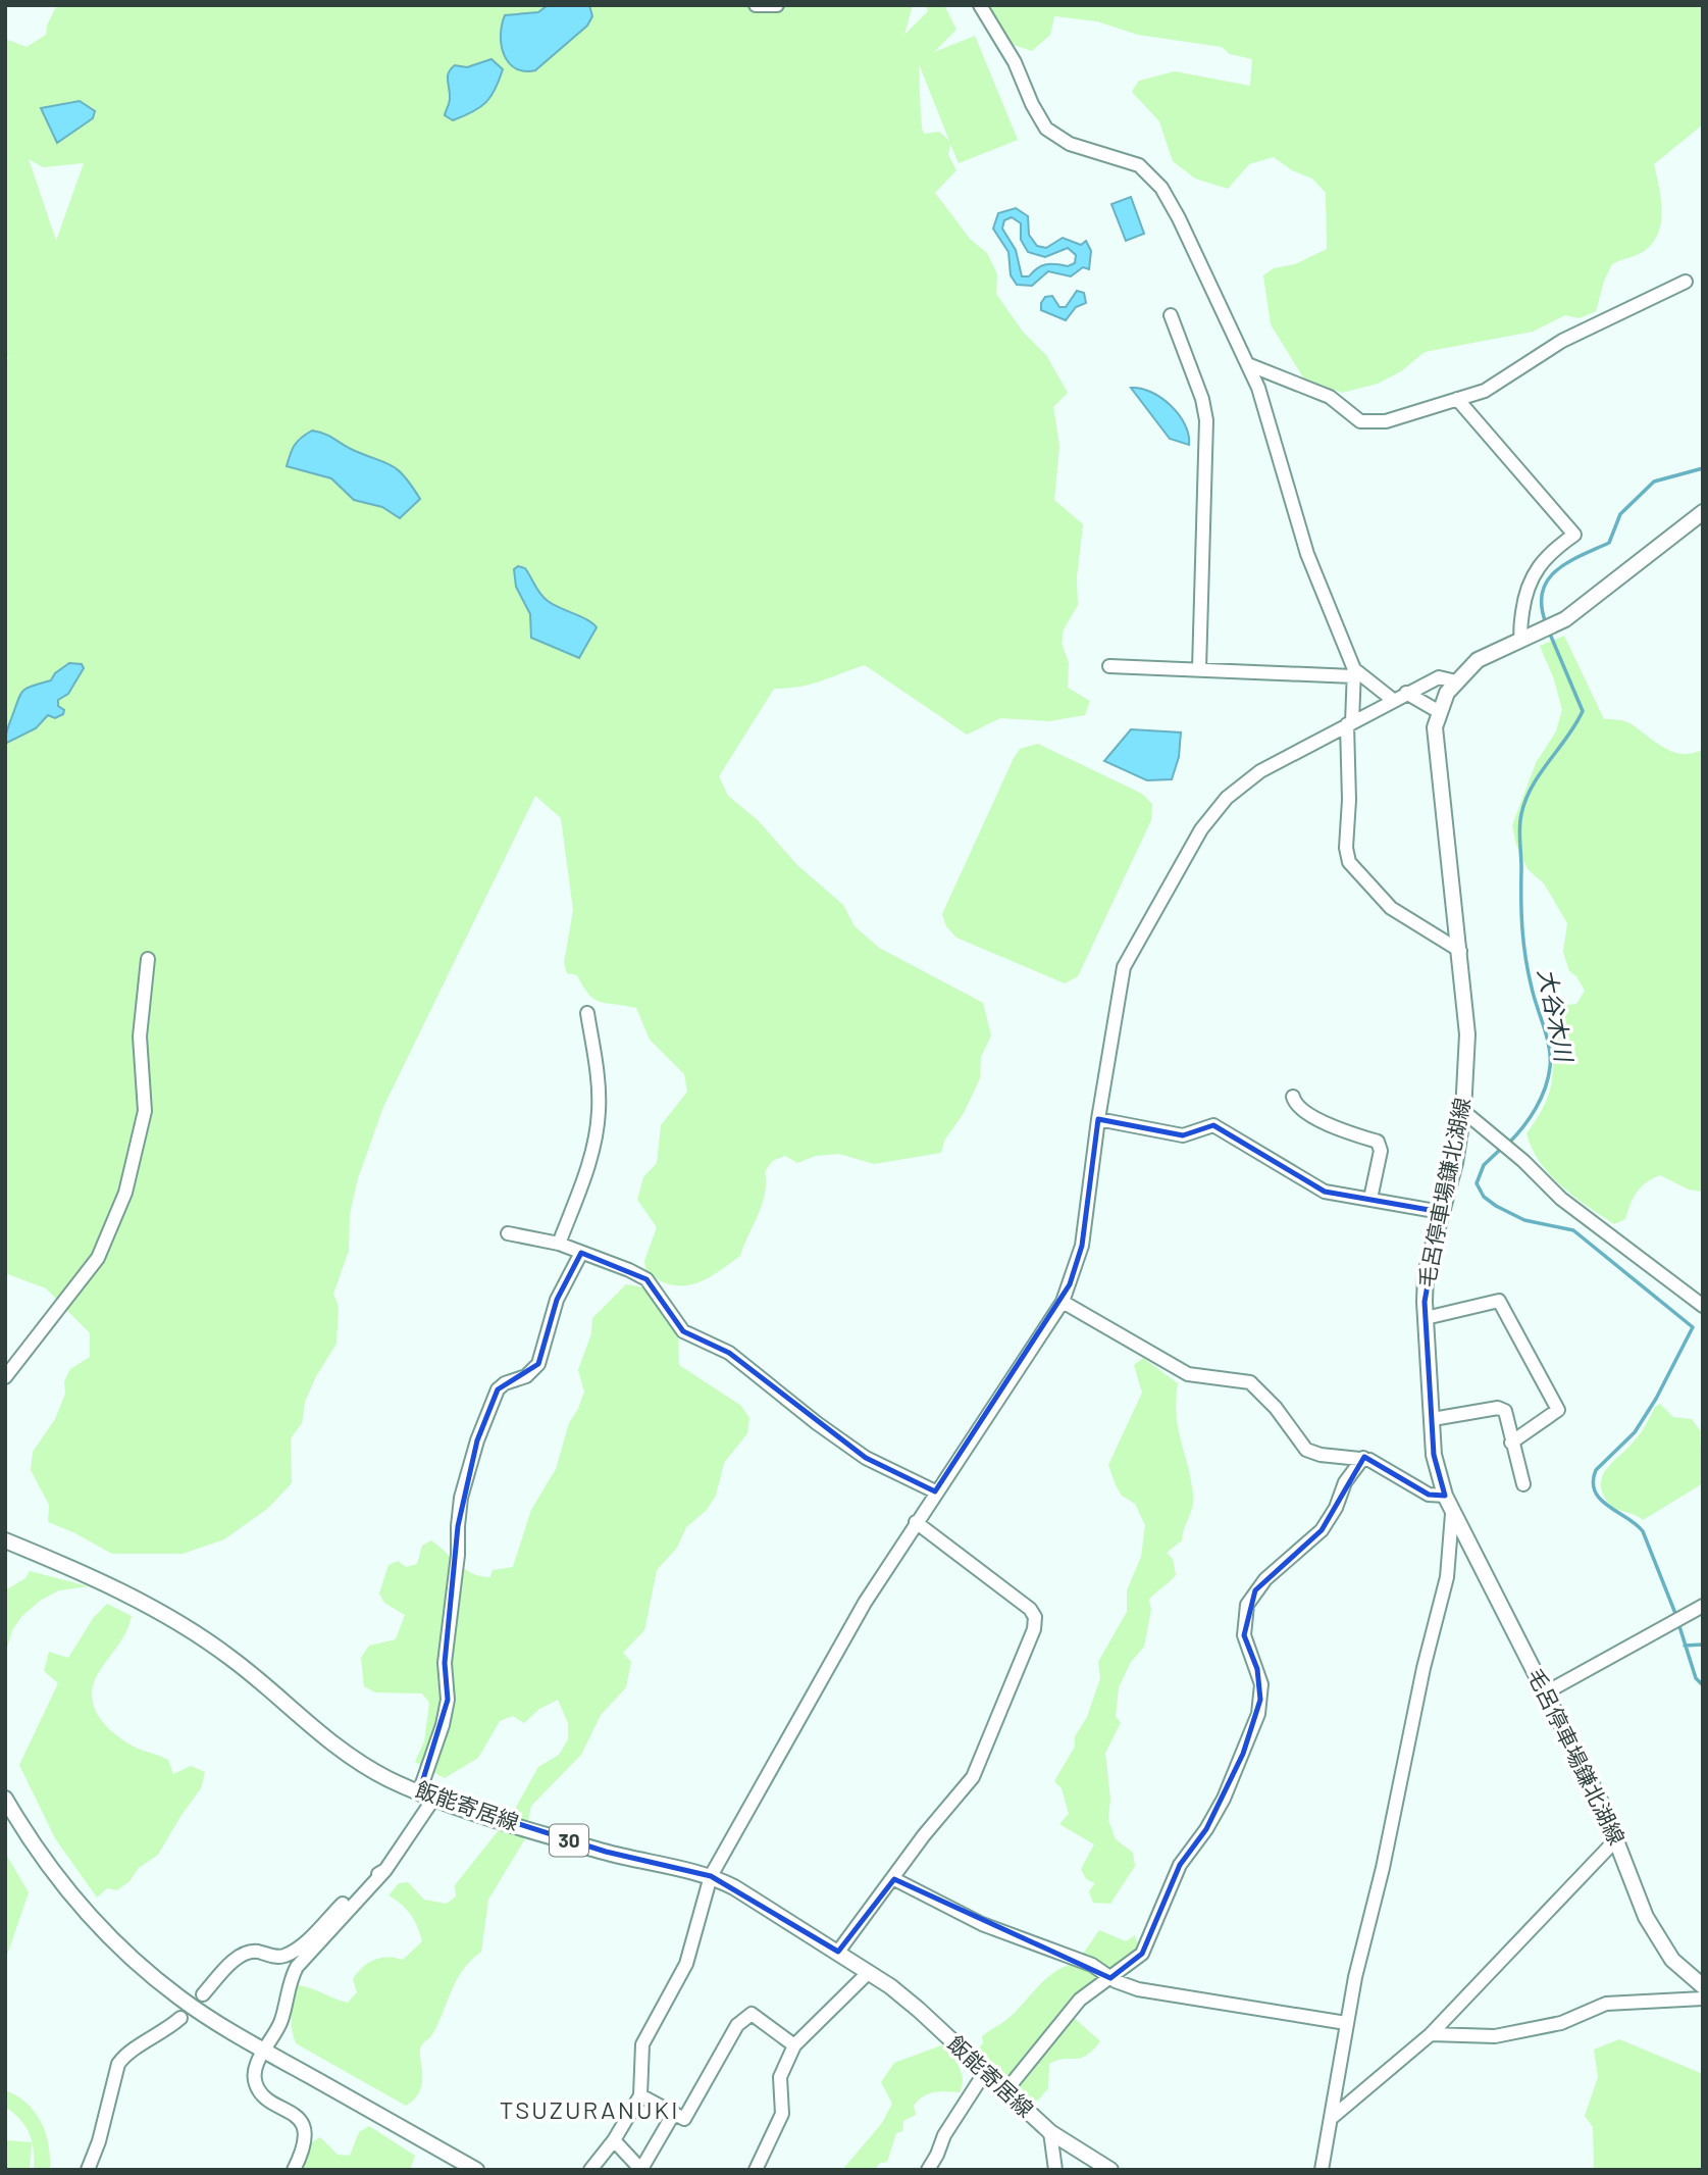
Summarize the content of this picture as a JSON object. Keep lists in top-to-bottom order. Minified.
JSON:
{"streets":{"main road":["毛呂停車場鎌北湖線","飯能寄居線","30"]},"districts":["TSUZURANUKI"],"water":["大谷木川"]}
